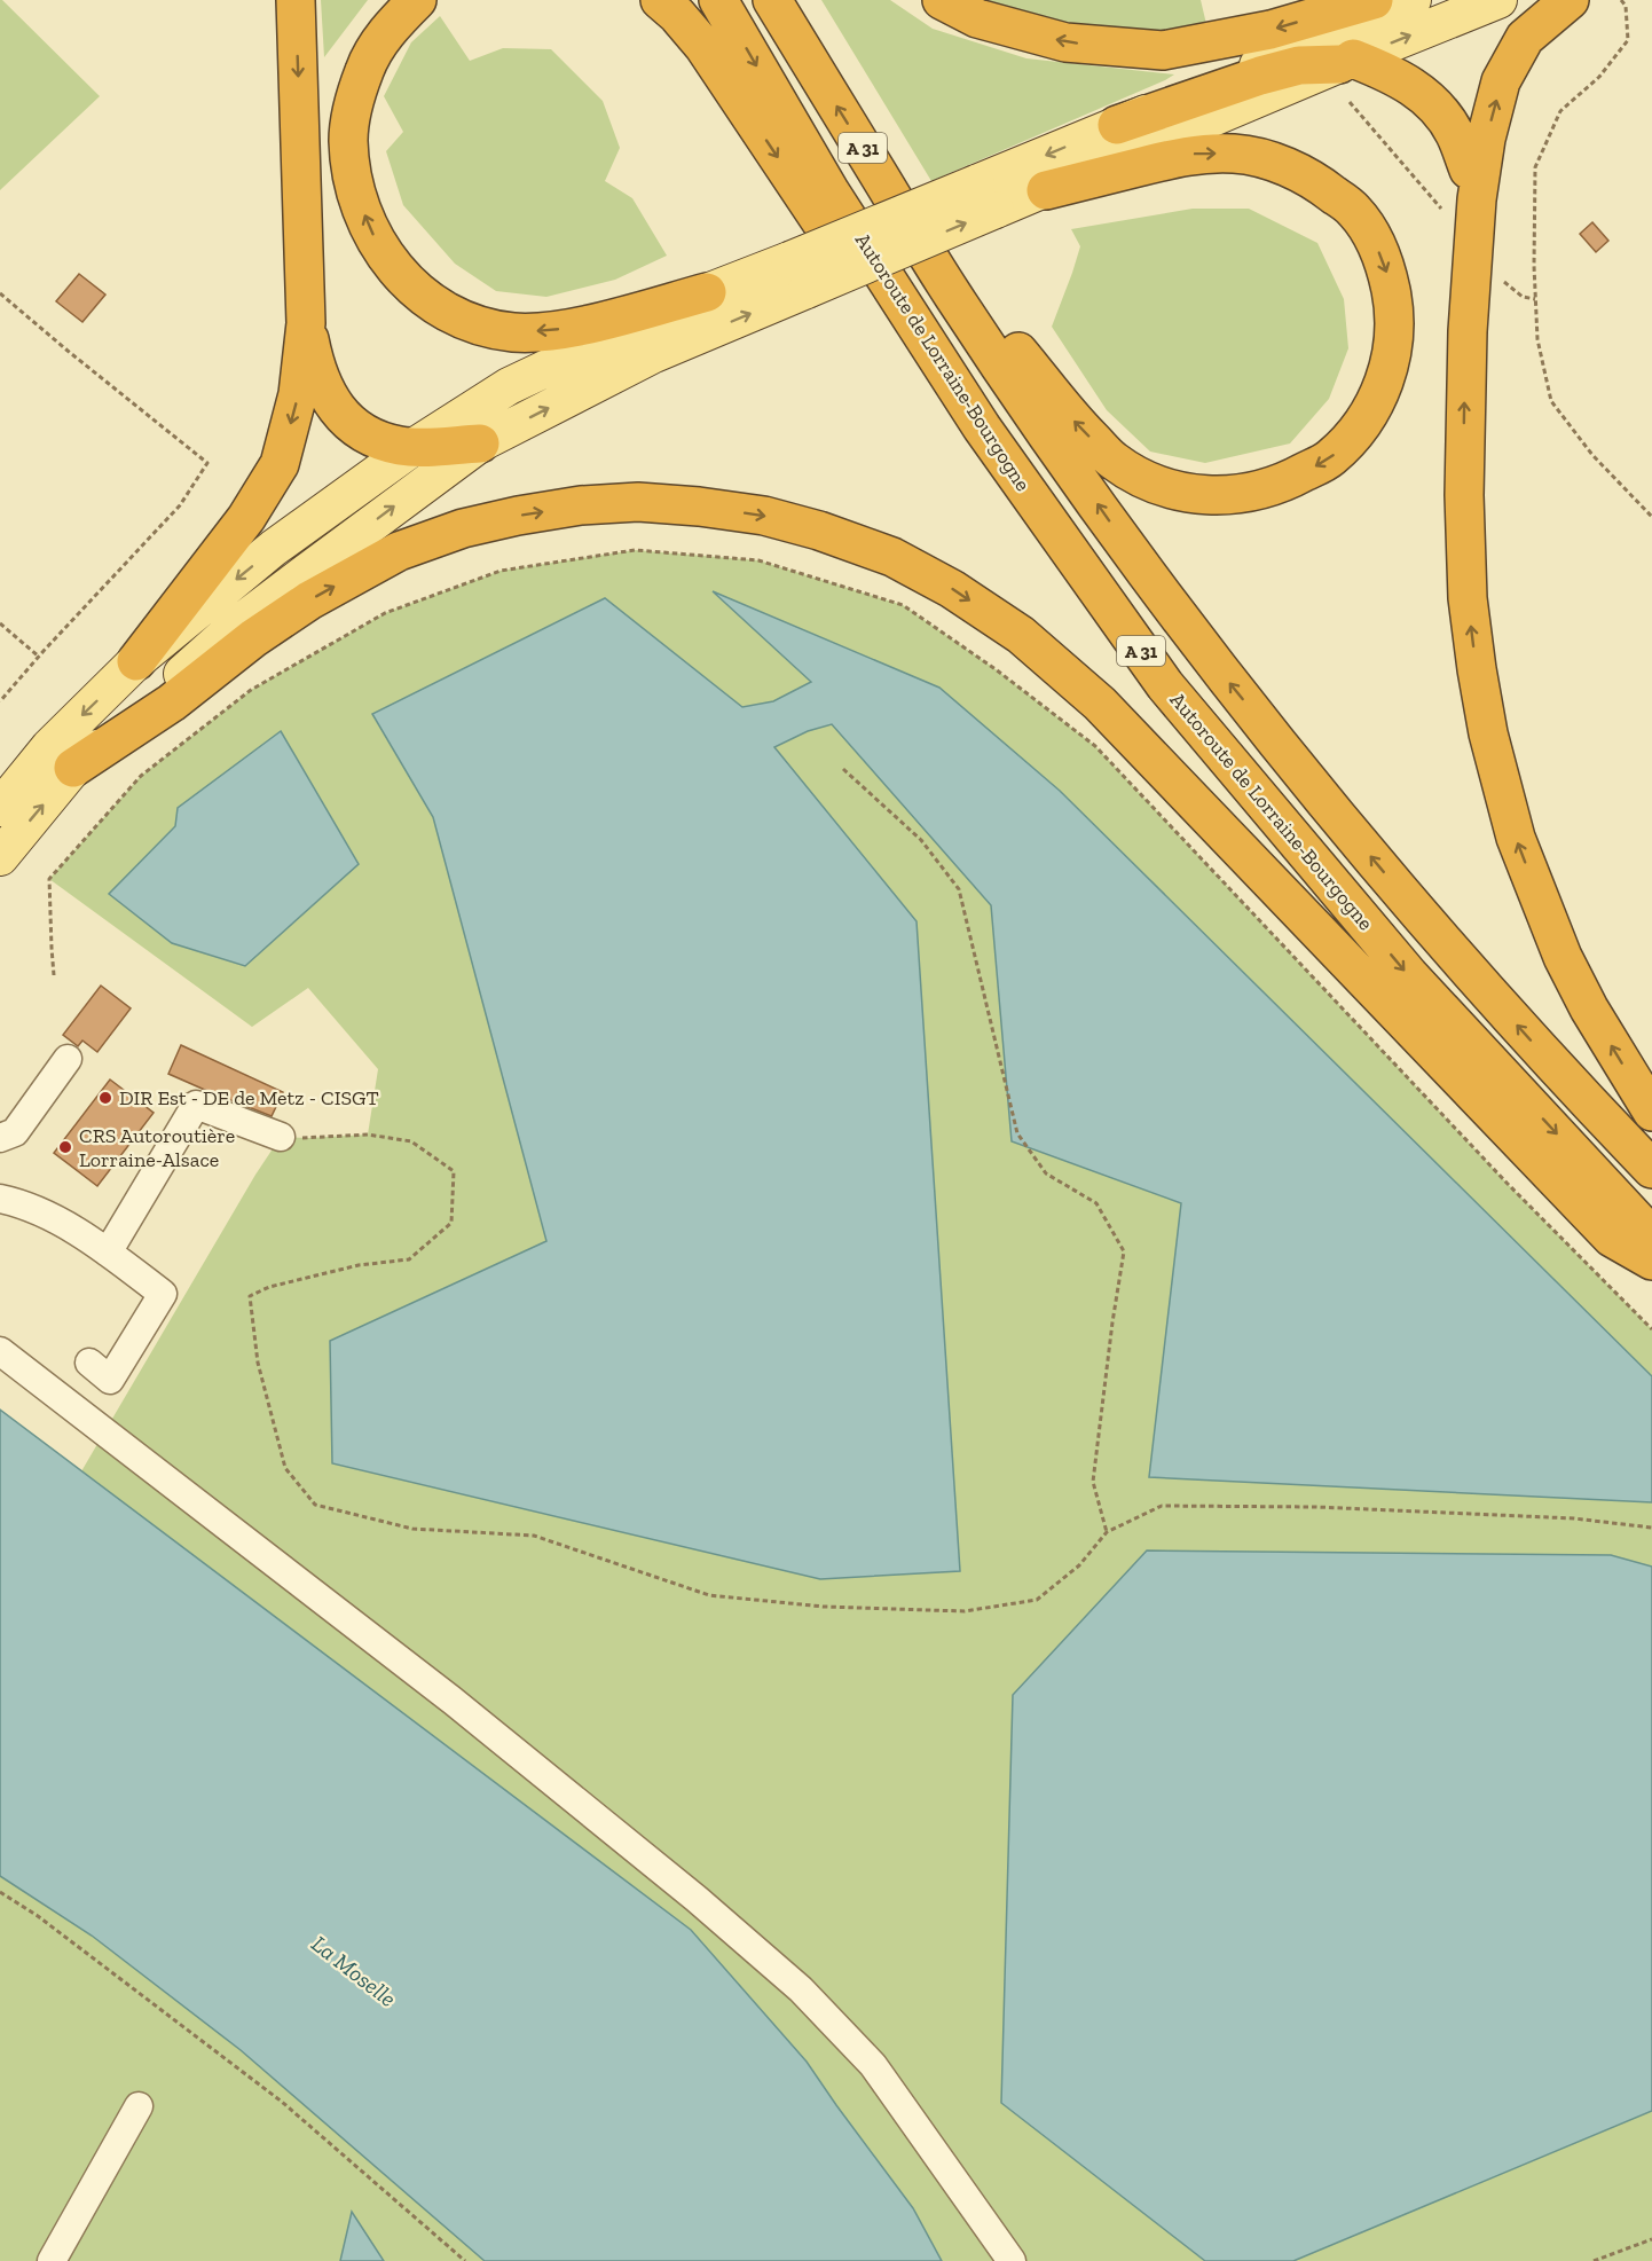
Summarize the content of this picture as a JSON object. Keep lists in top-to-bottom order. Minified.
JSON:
{"streets":{"highway":["A 31","Autoroute de Lorraine-Bourgogne"]},"water":["La Moselle"],"places":["DIR Est - DE de Metz - CISGT","CRS Autoroutière Lorraine-Alsace"]}
